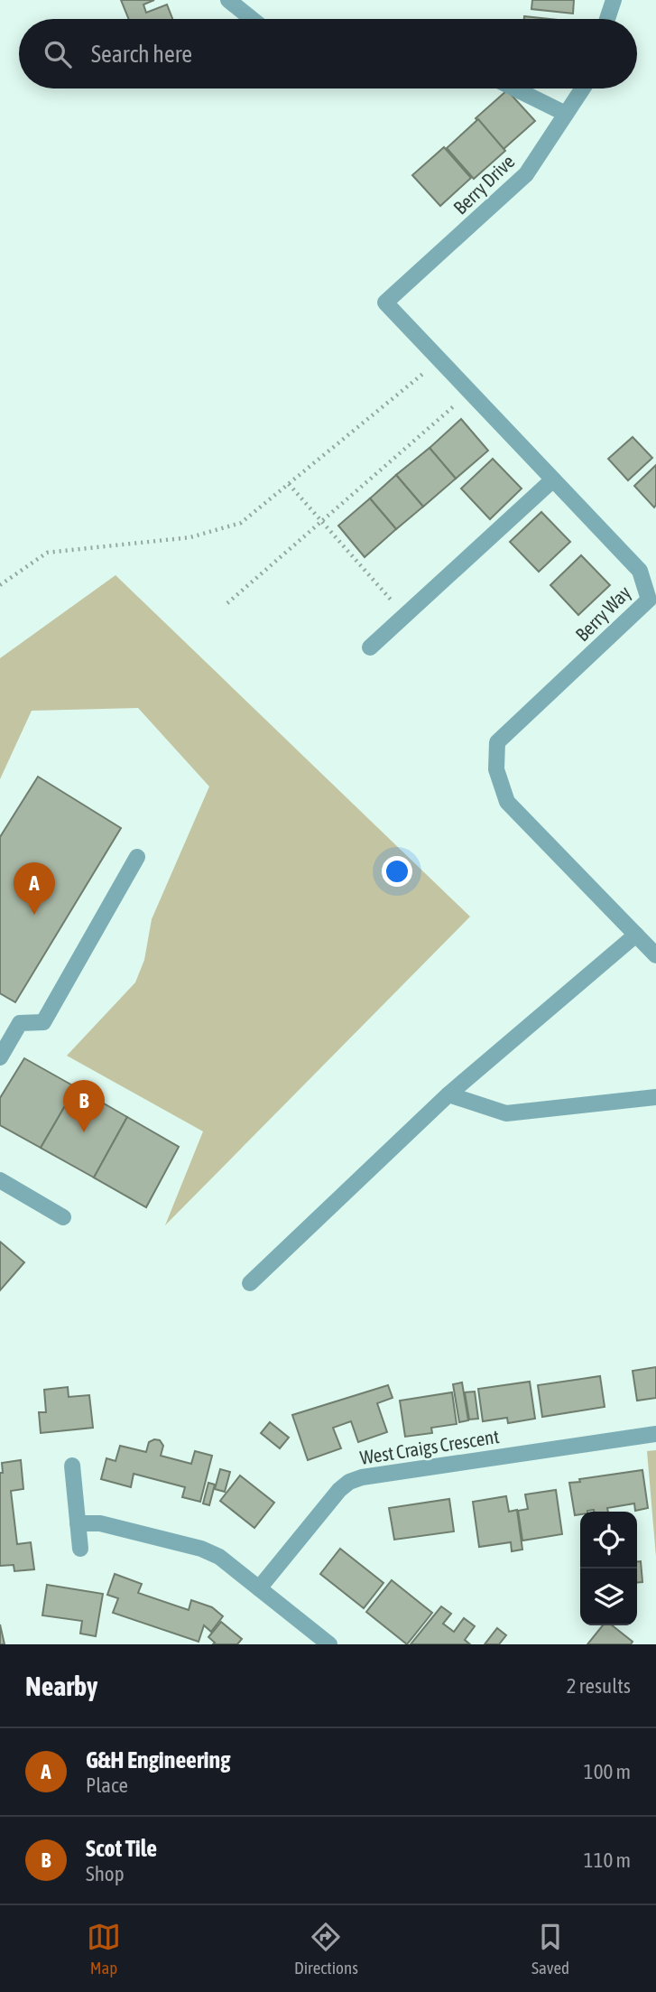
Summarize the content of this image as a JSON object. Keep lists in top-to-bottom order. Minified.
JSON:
{"streets":{"street":["Berry Drive","Berry Way","West Craigs Crescent"]},"crossings":[["Berry Drive","Berry Way"]],"page":{"search":"Search here","pins":["A","B"],"heading":["Nearby","2 results"],"list":[{"mark":"A","name":"G&H Engineering","note":"Place","value":"100 m"},{"mark":"B","name":"Scot Tile","note":"Shop","value":"110 m"}],"nav":["Map","Directions","Saved"]}}
